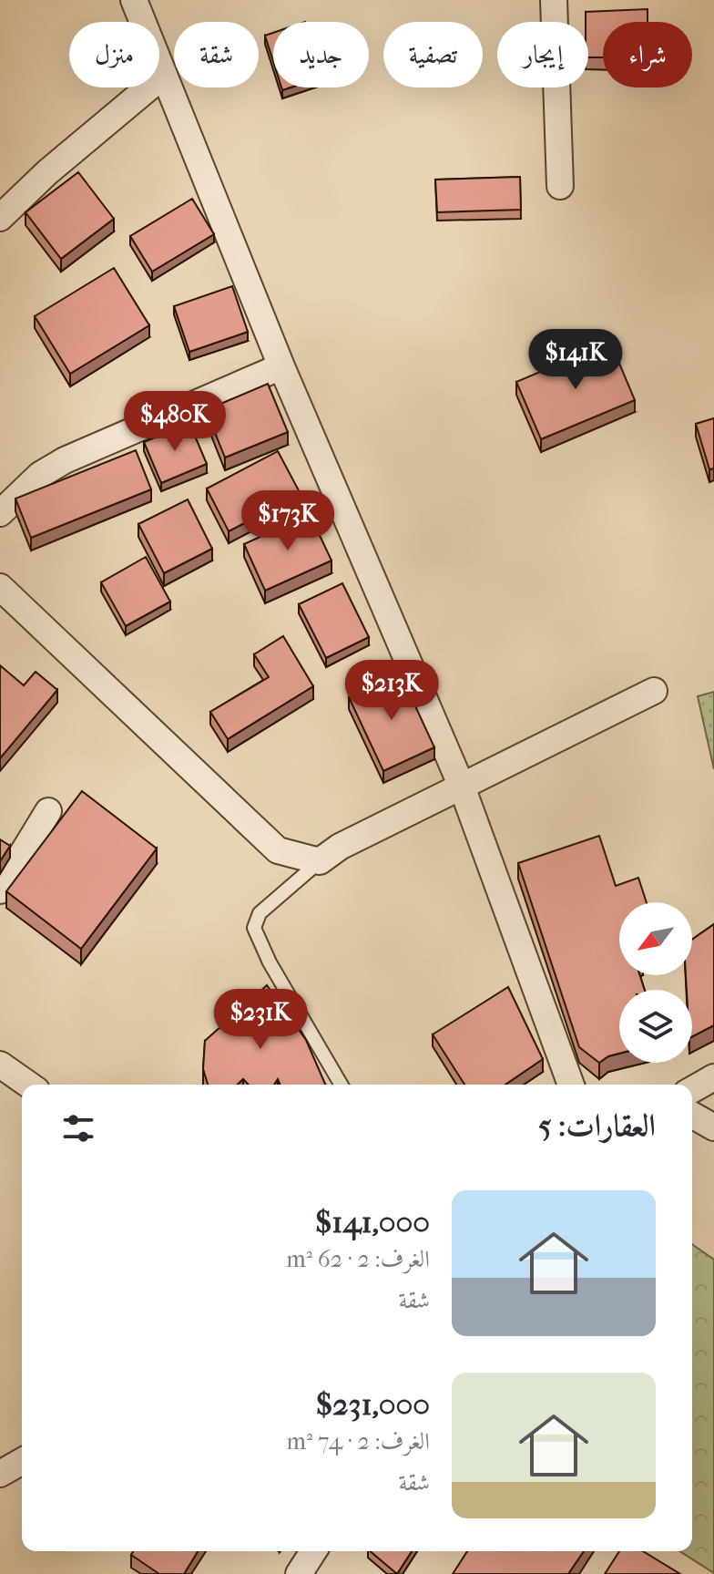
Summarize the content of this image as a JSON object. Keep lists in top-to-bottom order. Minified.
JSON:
{"north":"bottom left","page":{"chip":["شراء","إيجار","تصفية","جديد","شقة","منزل"],"price":["$141K","$480K","$173K","$213K","$231K"],"heading":"العقارات: 5","list":[{"name":"$141,000","note":"الغرف: 2 · 62 m² · شقة"},{"name":"$231,000","note":"الغرف: 2 · 74 m² · شقة"}]}}
